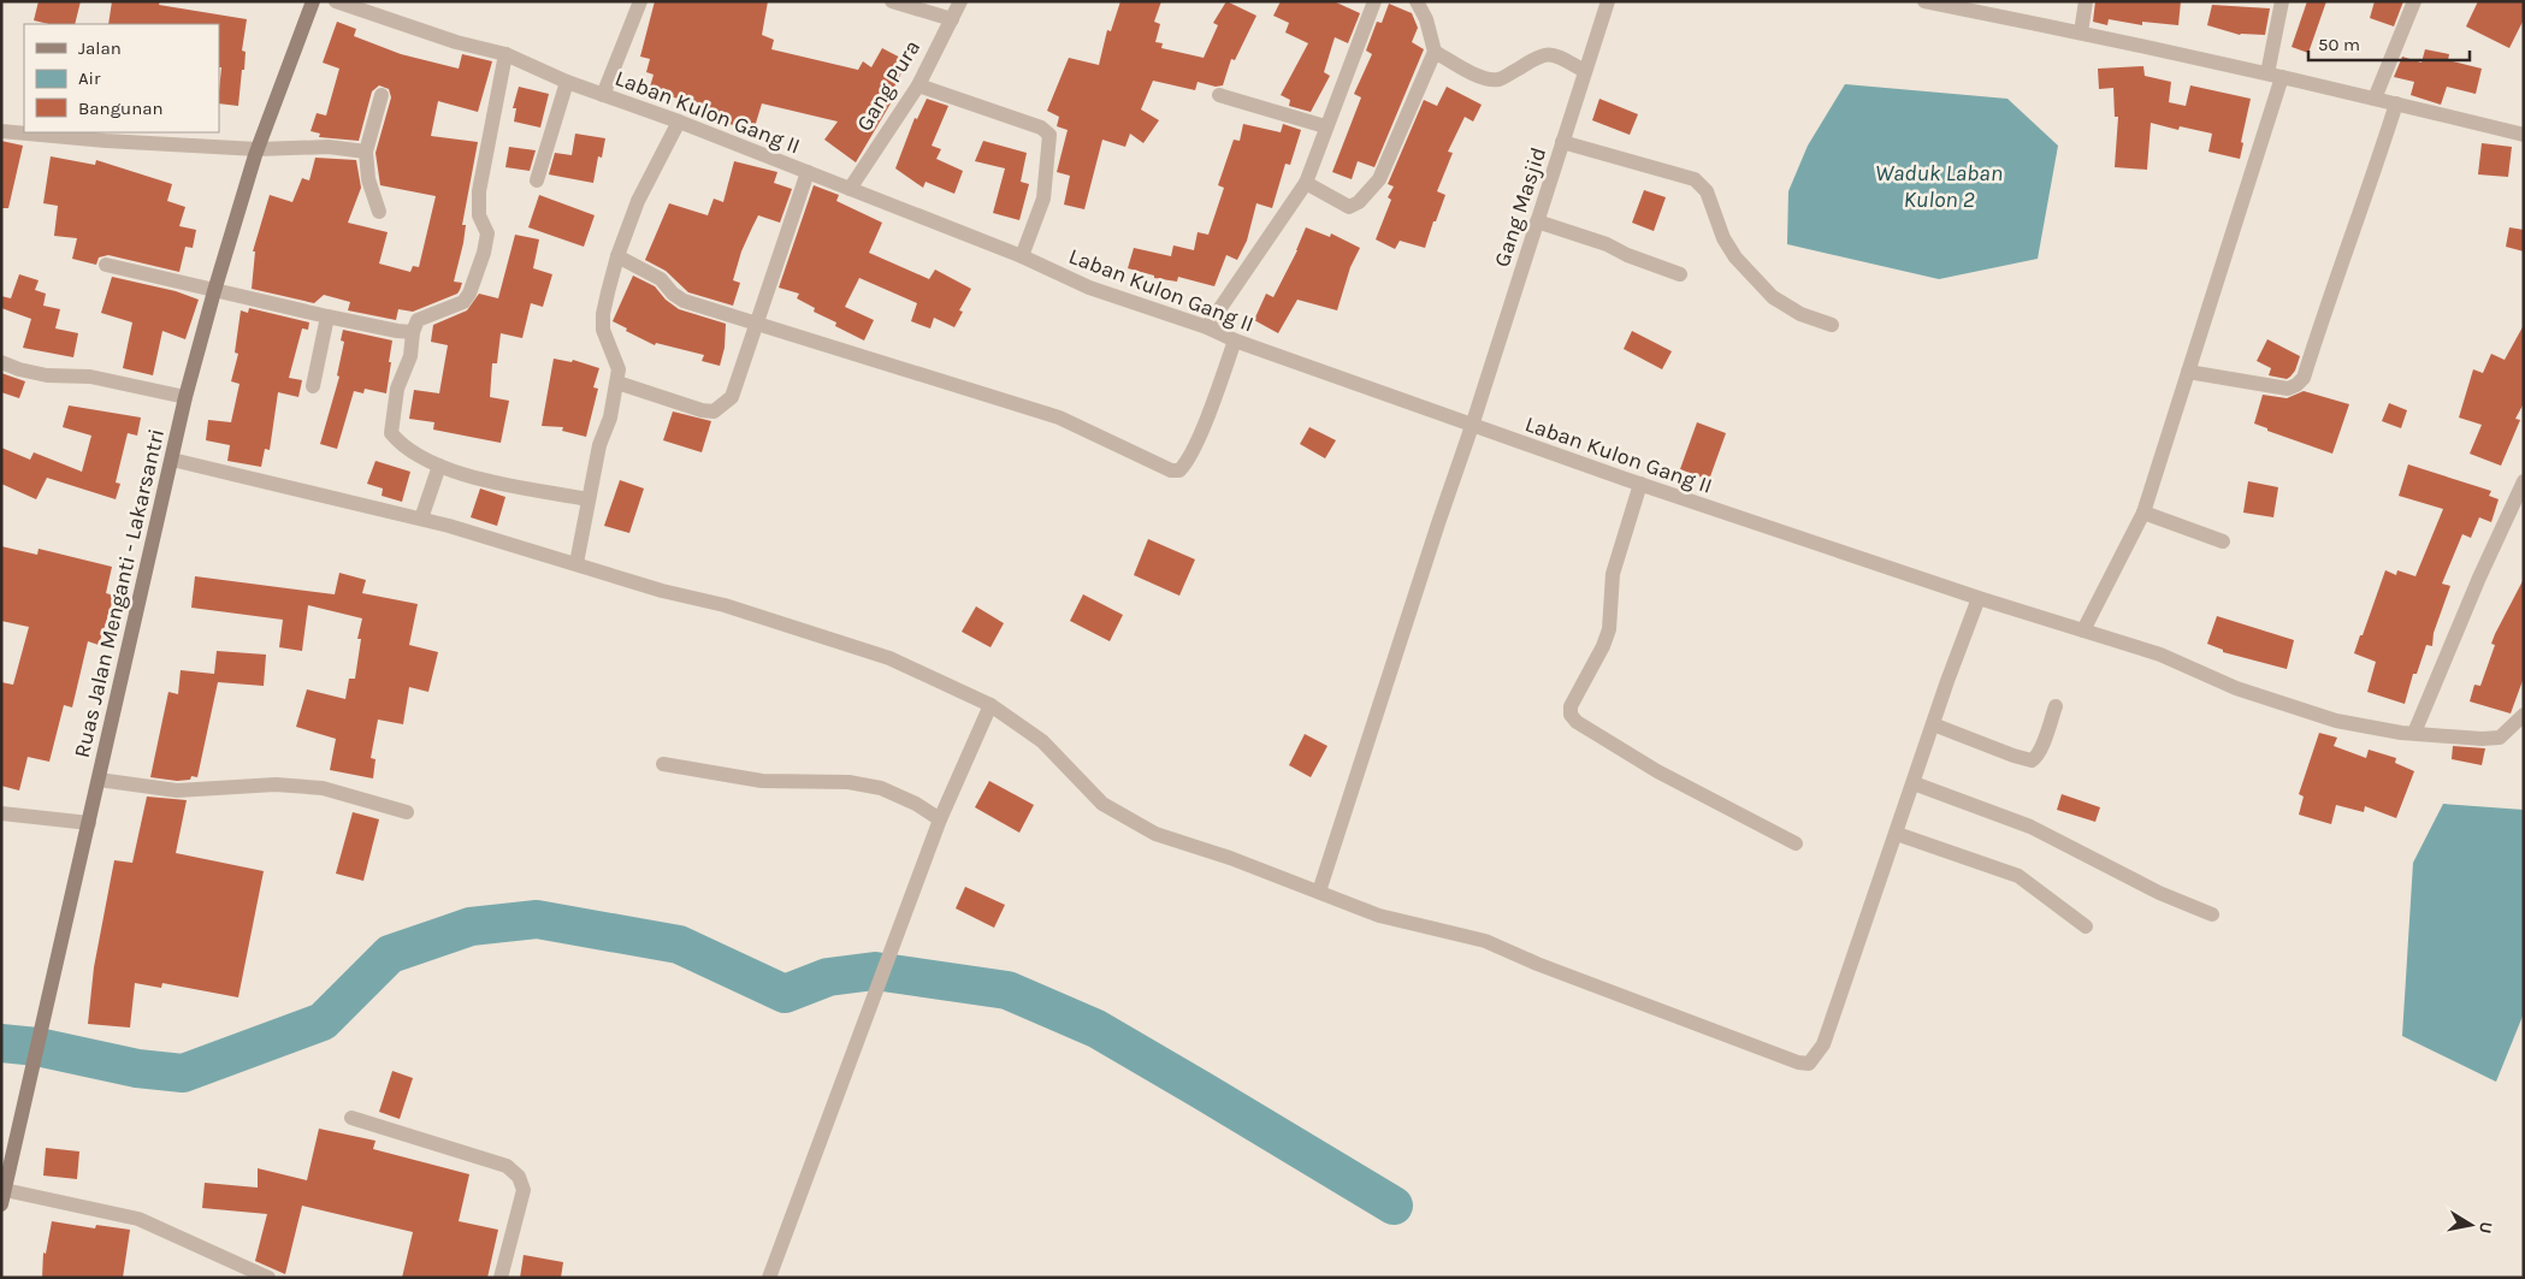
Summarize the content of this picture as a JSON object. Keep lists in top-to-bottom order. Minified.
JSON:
{"streets":{"main road":["Ruas Jalan Menganti - Lakarsantri"],"street":["Gang Pura","Laban Kulon Gang II","Gang Masjid"]},"crossings":[["Gang Pura","Laban Kulon Gang II"],["Laban Kulon Gang II","Gang Masjid"]],"water":["Waduk Laban Kulon 2"],"legend":["Jalan","Air","Bangunan"],"scale_bar":"50 m","north":"right"}
